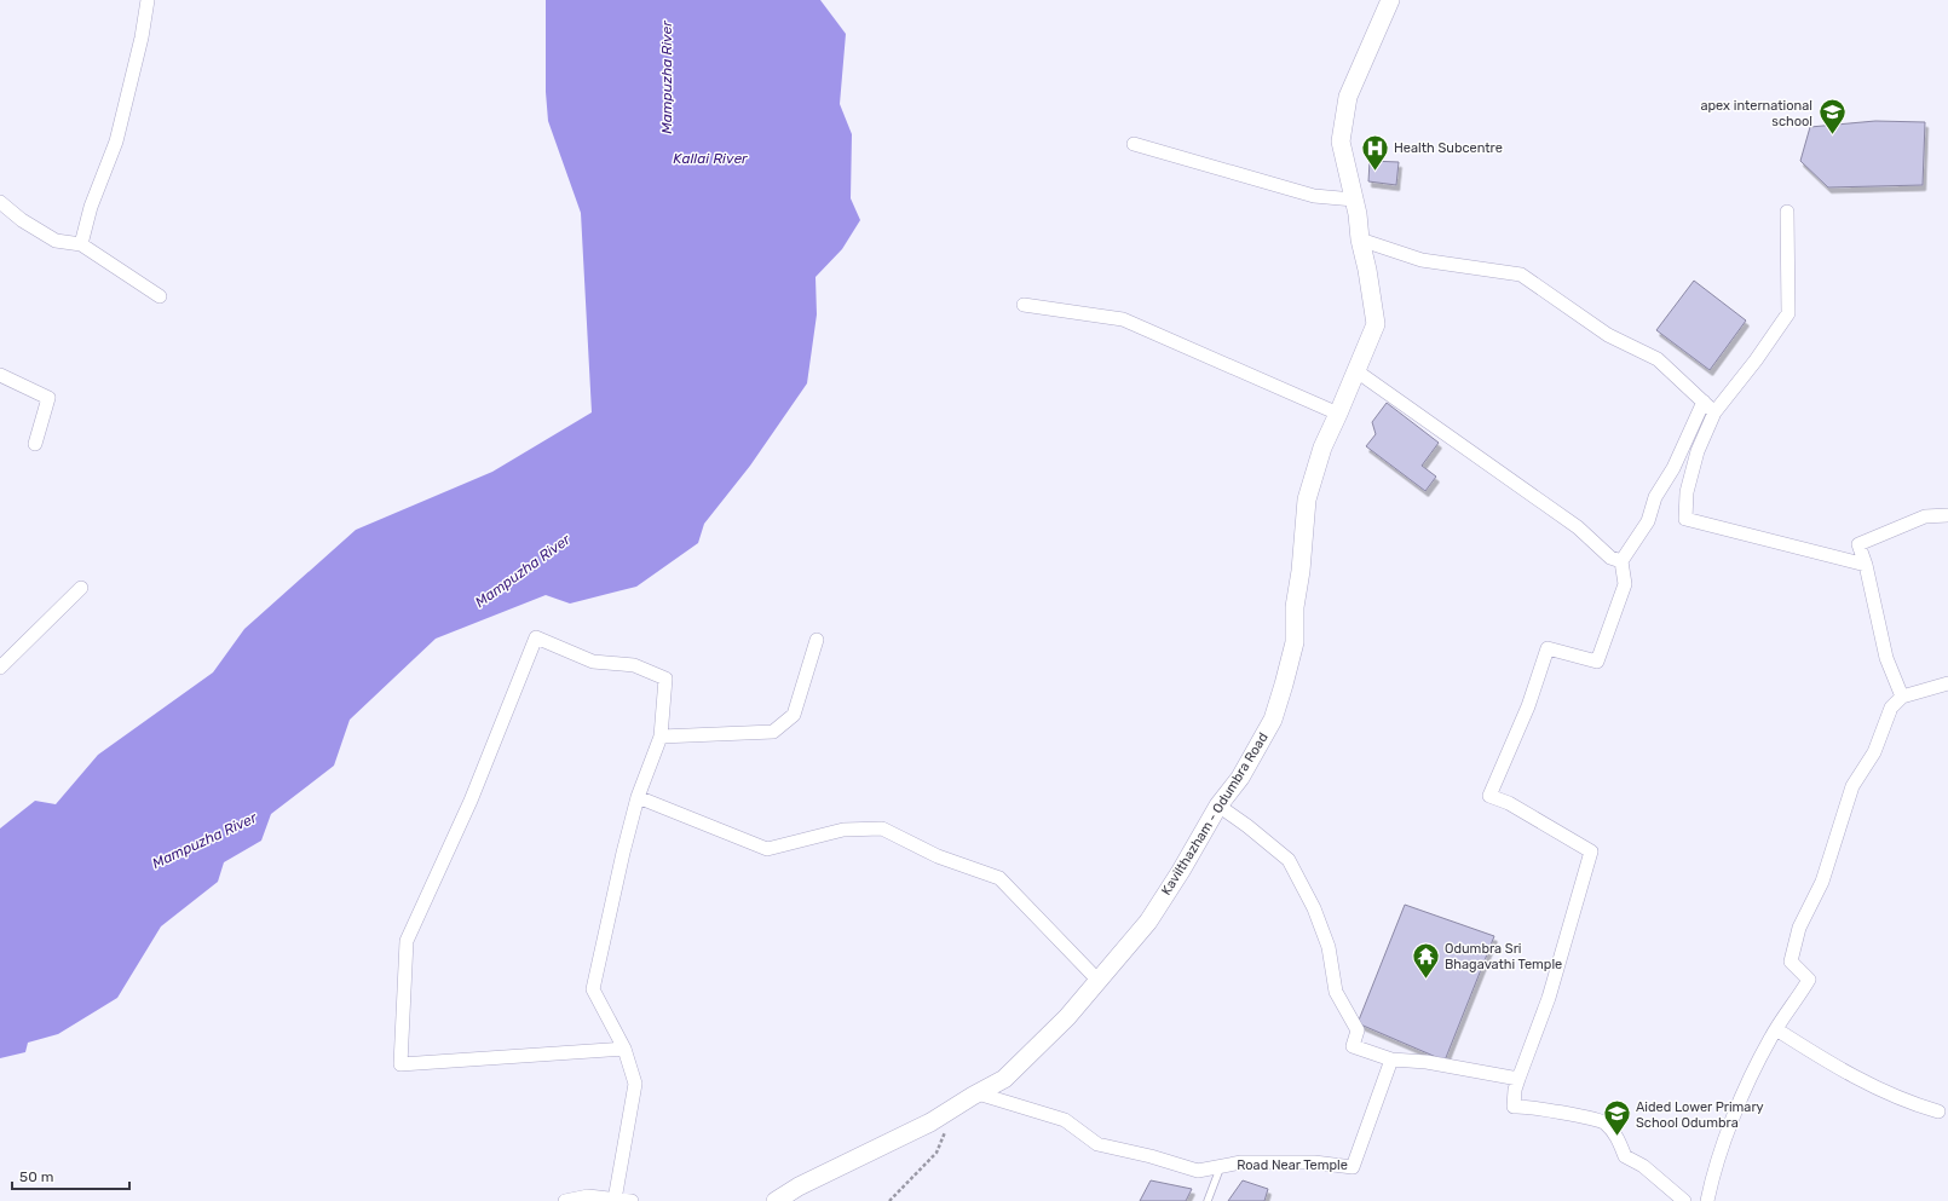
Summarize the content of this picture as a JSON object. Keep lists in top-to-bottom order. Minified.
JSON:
{"streets":{"main road":["Kavilthazham - Odumbra Road"],"street":["Road Near Temple"]},"crossings":[["Kavilthazham - Odumbra Road","Road Near Temple"]],"water":["Mampuzha River","Kallai River"],"places":{"school or university":["apex international school","Aided Lower Primary School Odumbra"],"hospital":["Health Subcentre"],"temple":["Odumbra Sri Bhagavathi Temple"]},"scale_bar":"50 m"}
